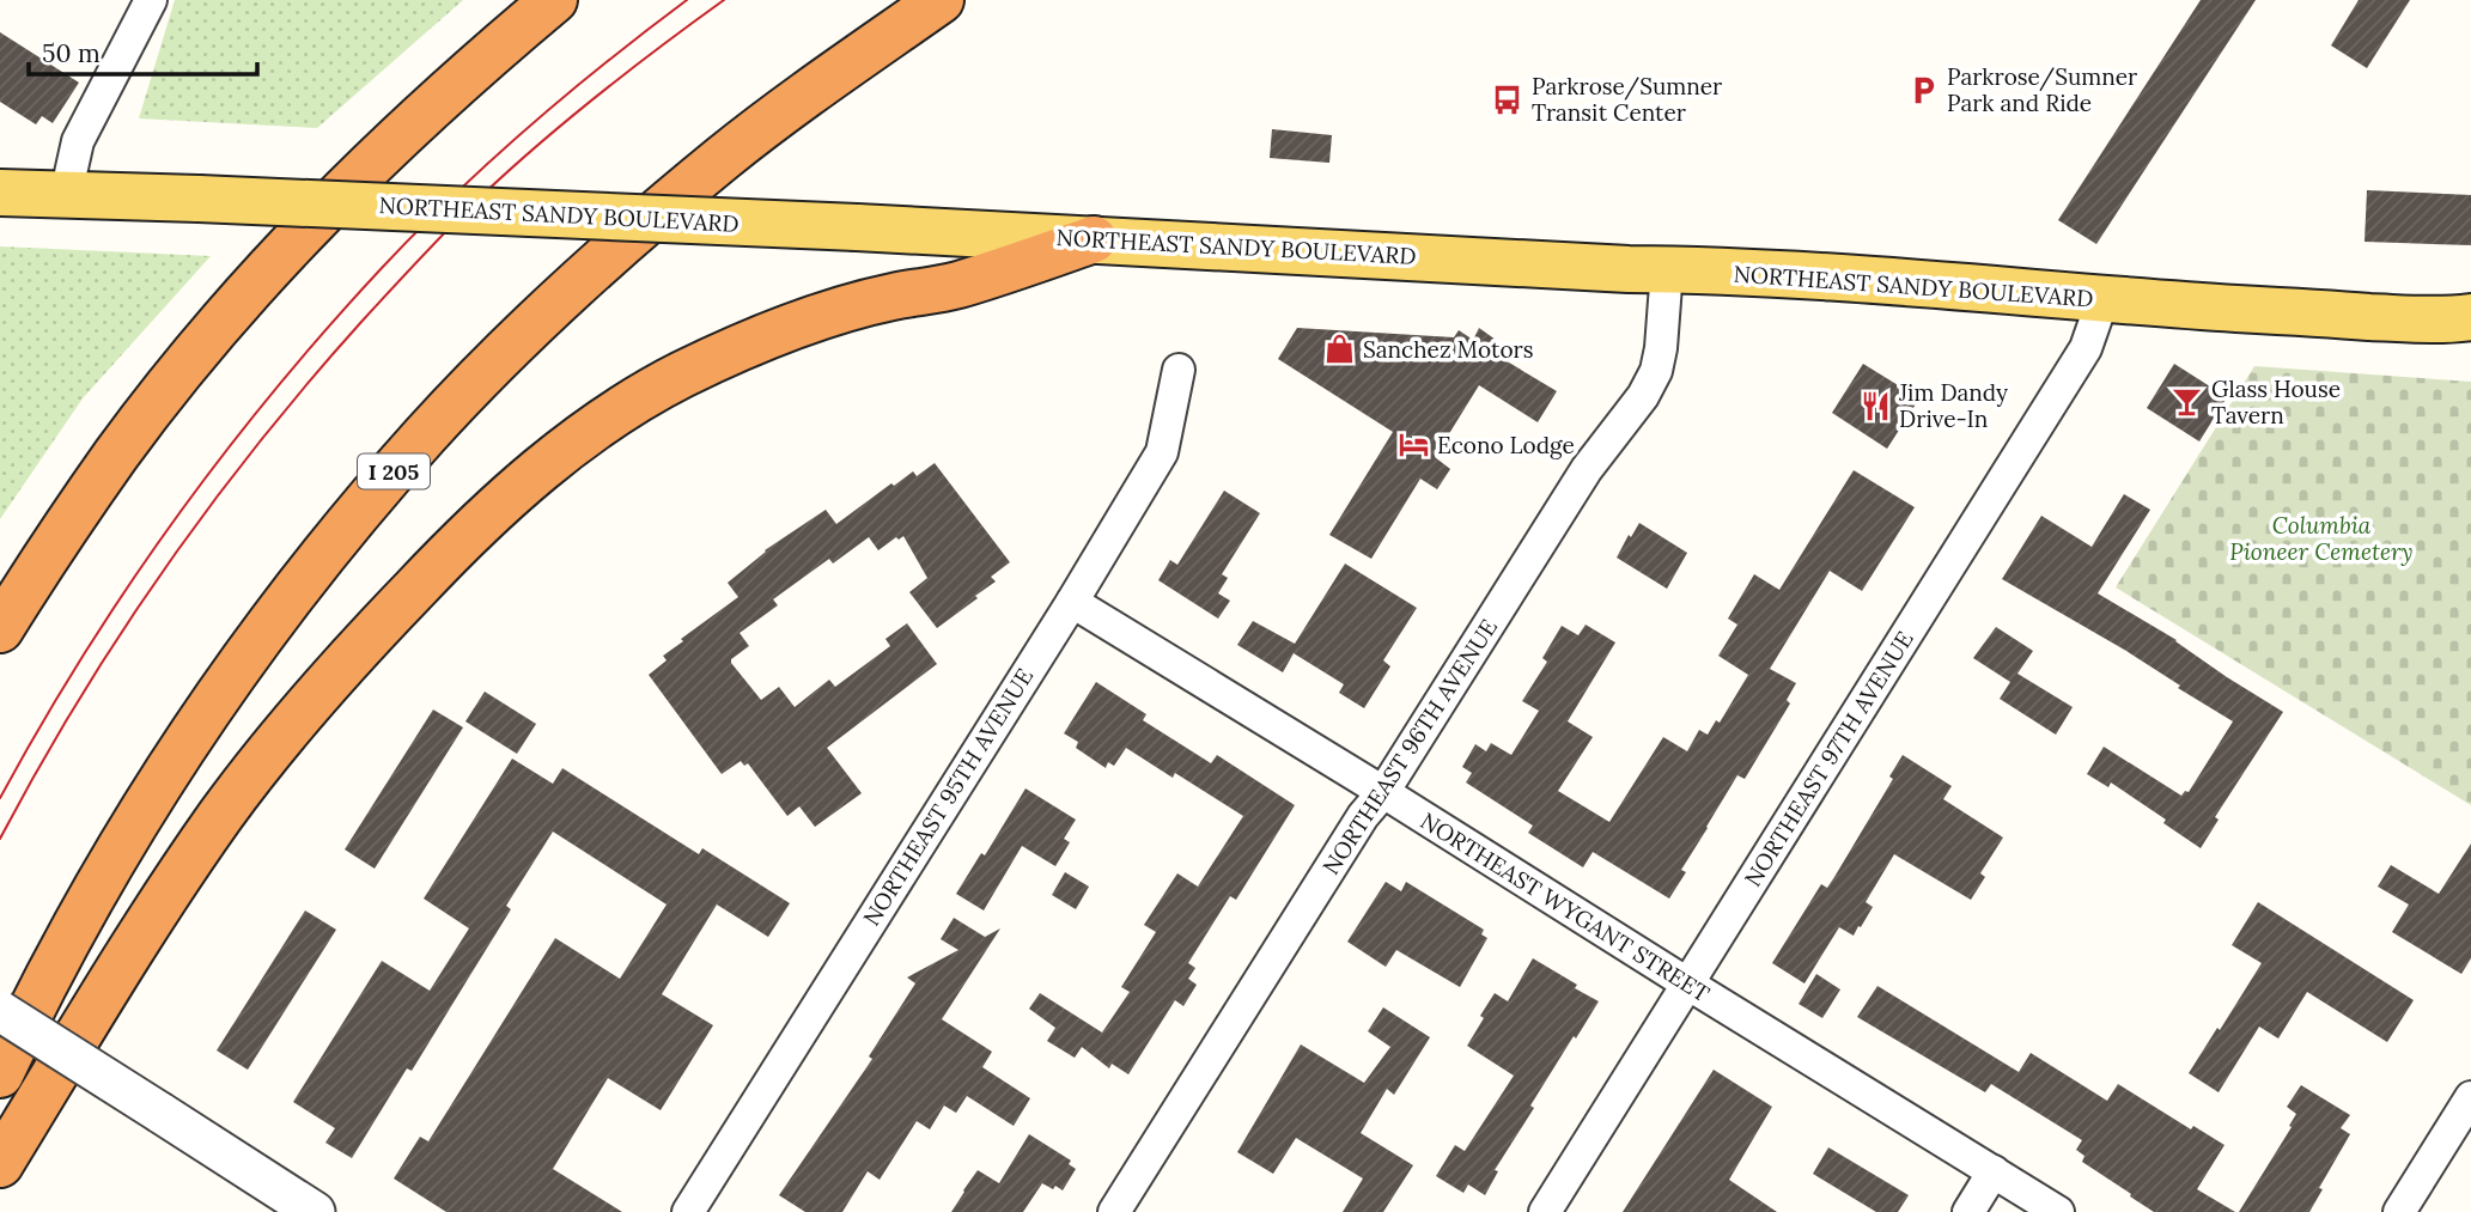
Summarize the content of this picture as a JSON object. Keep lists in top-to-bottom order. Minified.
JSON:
{"streets":{"highway":["I 205"],"main road":["NORTHEAST SANDY BOULEVARD"],"street":["NORTHEAST 96TH AVENUE","NORTHEAST 97TH AVENUE","NORTHEAST 95TH AVENUE","NORTHEAST WYGANT STREET"]},"crossings":[["NORTHEAST SANDY BOULEVARD","NORTHEAST 96TH AVENUE"],["NORTHEAST SANDY BOULEVARD","NORTHEAST 97TH AVENUE"],["NORTHEAST 96TH AVENUE","NORTHEAST WYGANT STREET"],["NORTHEAST 97TH AVENUE","NORTHEAST WYGANT STREET"],["NORTHEAST 95TH AVENUE","NORTHEAST WYGANT STREET"]],"parks":["Columbia Pioneer Cemetery"],"places":{"parking":["Parkrose/Sumner Park and Ride"],"bus stop":["Parkrose/Sumner Transit Center"],"shop":["Sanchez Motors"],"bar":["Glass House Tavern"],"restaurant":["Jim Dandy Drive-In"],"hotel":["Econo Lodge"]},"scale_bar":"50 m"}
